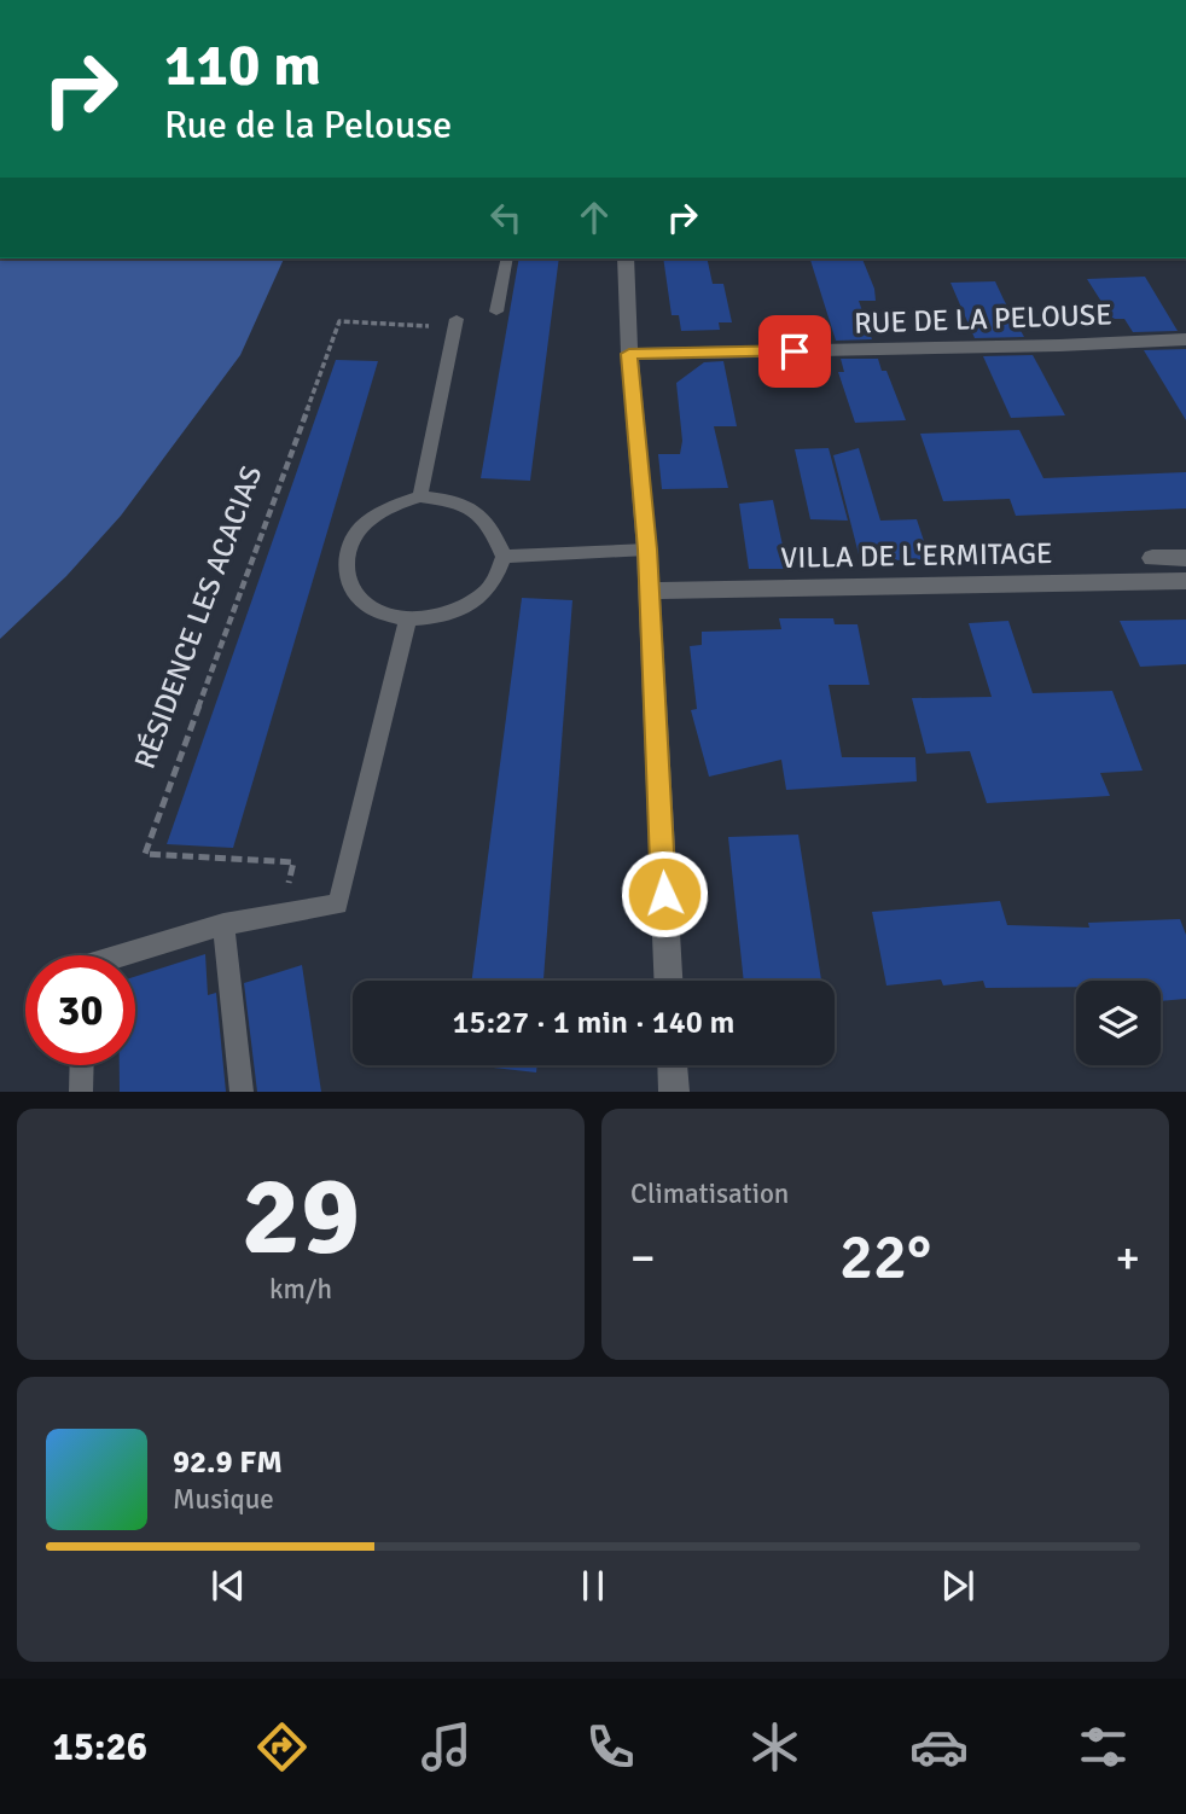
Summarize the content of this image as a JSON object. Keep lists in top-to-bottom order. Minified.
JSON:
{"streets":{"street":["RUE DE LA PELOUSE","VILLA DE L'ERMITAGE"],"path":["RÉSIDENCE LES ACACIAS"]},"page":{"turn":["110 m","Rue de la Pelouse"],"limit":"30","trip":"15:27 · 1 min · 140 m","tile":[["29","km/h"],"Climatisation"],"heat":["−","22°","+"],"song":["92.9 FM","Musique"],"tabs":"15:26"}}
